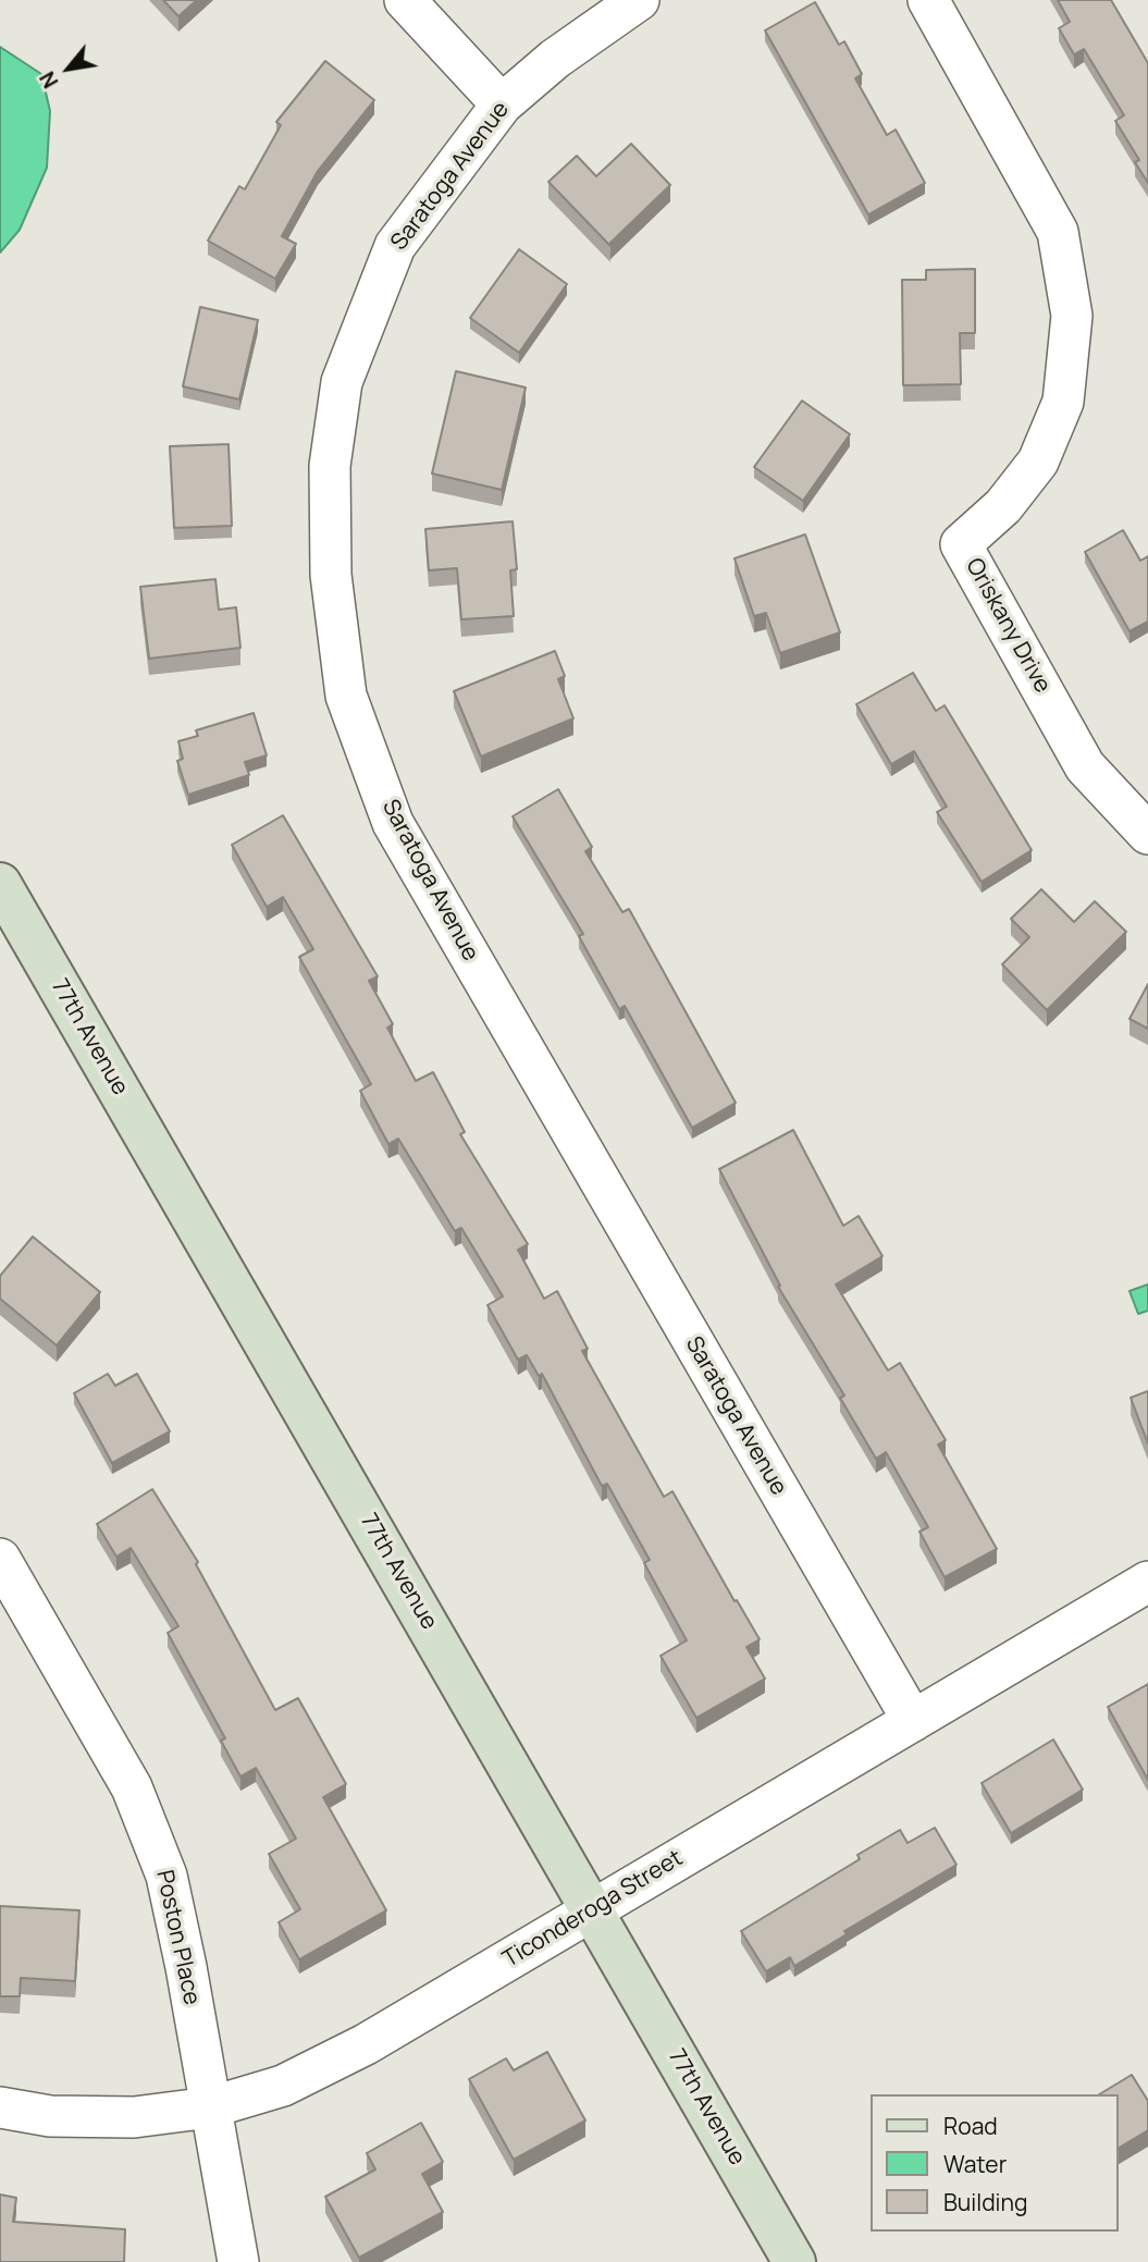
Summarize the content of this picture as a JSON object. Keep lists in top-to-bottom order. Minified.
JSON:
{"streets":{"street":["Saratoga Avenue","Oriskany Drive","77th Avenue","Ticonderoga Street","Poston Place"]},"crossings":[["Saratoga Avenue","Ticonderoga Street"],["77th Avenue","Ticonderoga Street"],["Ticonderoga Street","Poston Place"]],"legend":["Road","Water","Building"],"north":"bottom left"}
